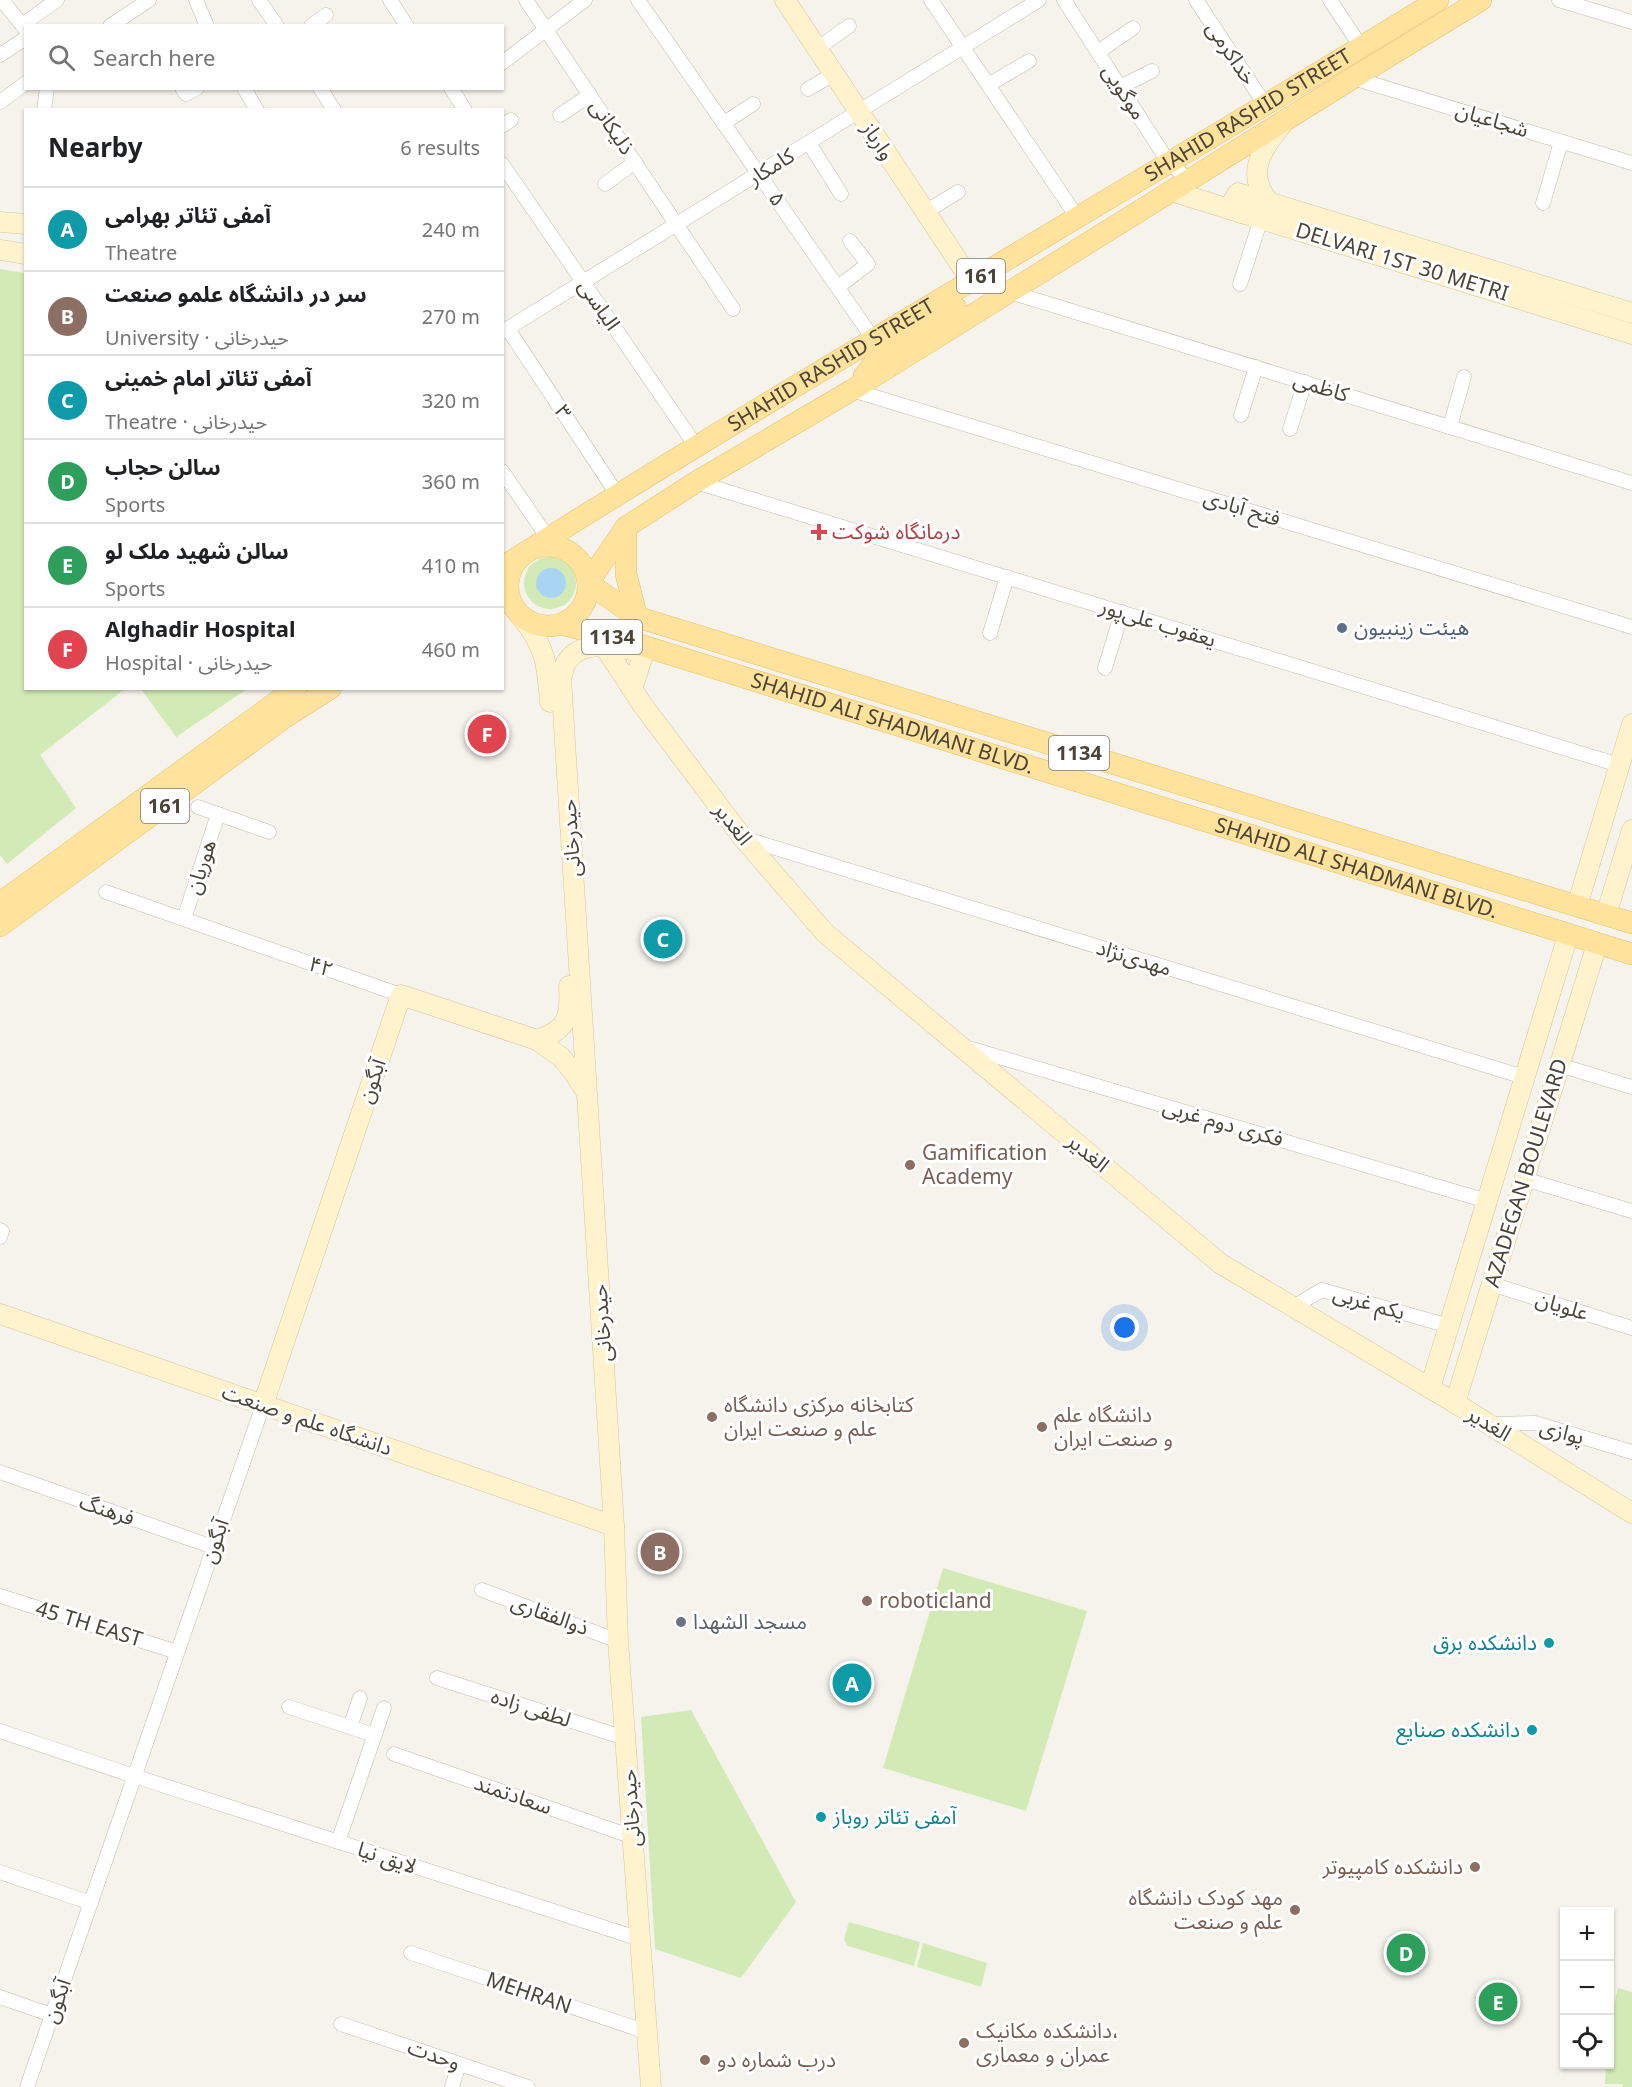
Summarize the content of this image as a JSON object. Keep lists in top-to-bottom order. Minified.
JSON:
{"streets":{"main road":["SHAHID RASHID STREET","وارباز","DELVARI 1ST 30 METRI","161","1134","SHAHID ALI SHADMANI BLVD.","الغدیر","حیدرخانی","۴۲","آبگون","AZADEGAN BOULEVARD","دانشگاه علم و صنعت"],"street":["خداکرمی","موگویی","شجاعیان","ذلیکانی","کامکار","۵","الیاسی","کاظمی","۳","فتح آبادی","یعقوب علی‌پور","هوریان","مهدی‌نژاد","فکری دوم غربی","یکم غربی","علویان","پوازی","فرهنگ","ذوالفقاری","45 TH EAST","لطفی زاده","سعادتمند","لایق نیا","MEHRAN","وحدت"]},"crossings":[["خداکرمی","SHAHID RASHID STREET"],["موگویی","SHAHID RASHID STREET"],["موگویی","DELVARI 1ST 30 METRI"],["SHAHID RASHID STREET","شجاعیان"],["SHAHID RASHID STREET","وارباز"],["SHAHID RASHID STREET","۵"],["SHAHID RASHID STREET","DELVARI 1ST 30 METRI"],["SHAHID RASHID STREET","الیاسی"],["SHAHID RASHID STREET","کاظمی"],["SHAHID RASHID STREET","۳"],["SHAHID RASHID STREET","فتح آبادی"],["SHAHID RASHID STREET","یعقوب علی‌پور"],["SHAHID RASHID STREET","SHAHID ALI SHADMANI BLVD."],["SHAHID RASHID STREET","حیدرخانی"],["ذلیکانی","کامکار"],["وارباز","کامکار"],["کامکار","۵"],["کامکار","الیاسی"],["کامکار","۳"],["1134","SHAHID ALI SHADMANI BLVD."],["1134","AZADEGAN BOULEVARD"],["SHAHID ALI SHADMANI BLVD.","الغدیر"],["SHAHID ALI SHADMANI BLVD.","حیدرخانی"],["SHAHID ALI SHADMANI BLVD.","AZADEGAN BOULEVARD"],["الغدیر","حیدرخانی"],["الغدیر","مهدی‌نژاد"],["الغدیر","فکری دوم غربی"],["الغدیر","AZADEGAN BOULEVARD"],["الغدیر","یکم غربی"],["الغدیر","پوازی"],["حیدرخانی","۴۲"],["حیدرخانی","دانشگاه علم و صنعت"],["حیدرخانی","ذوالفقاری"],["حیدرخانی","لطفی زاده"],["حیدرخانی","سعادتمند"],["حیدرخانی","لایق نیا"],["حیدرخانی","MEHRAN"],["هوریان","۴۲"],["مهدی‌نژاد","AZADEGAN BOULEVARD"],["۴۲","آبگون"],["آبگون","دانشگاه علم و صنعت"],["آبگون","فرهنگ"],["آبگون","45 TH EAST"],["آبگون","لایق نیا"],["فکری دوم غربی","AZADEGAN BOULEVARD"],["AZADEGAN BOULEVARD","یکم غربی"],["AZADEGAN BOULEVARD","علویان"]],"places":{"health":["درمانگاه شوکت"],"other":["هیئت زینبیون","Gamification Academy","کتابخانه مرکزی دانشگاه علم و صنعت ایران","دانشگاه علم و صنعت ایران","roboticland","مسجد الشهدا","دانشکده برق","دانشکده صنایع","آمفی تئاتر روباز","دانشکده کامپیوتر","مهد کودک دانشگاه علم و صنعت","دانشکده مکانیک، عمران و معماری","درب شماره دو"]},"page":{"search":"Search here","heading":["Nearby","6 results"],"list":[{"mark":"A","name":"آمفی تئاتر بهرامی","note":"Theatre","value":"240 m"},{"mark":"B","name":"سر در دانشگاه علمو صنعت","note":"University · حیدرخانی","value":"270 m"},{"mark":"C","name":"آمفی تئاتر امام خمینی","note":"Theatre · حیدرخانی","value":"320 m"},{"mark":"D","name":"سالن حجاب","note":"Sports","value":"360 m"},{"mark":"E","name":"سالن شهید ملک لو","note":"Sports","value":"410 m"},{"mark":"F","name":"Alghadir Hospital","note":"Hospital · حیدرخانی","value":"460 m"}],"pins":["F","C","B","A","D","E"],"map_buttons":["+","−"]}}
